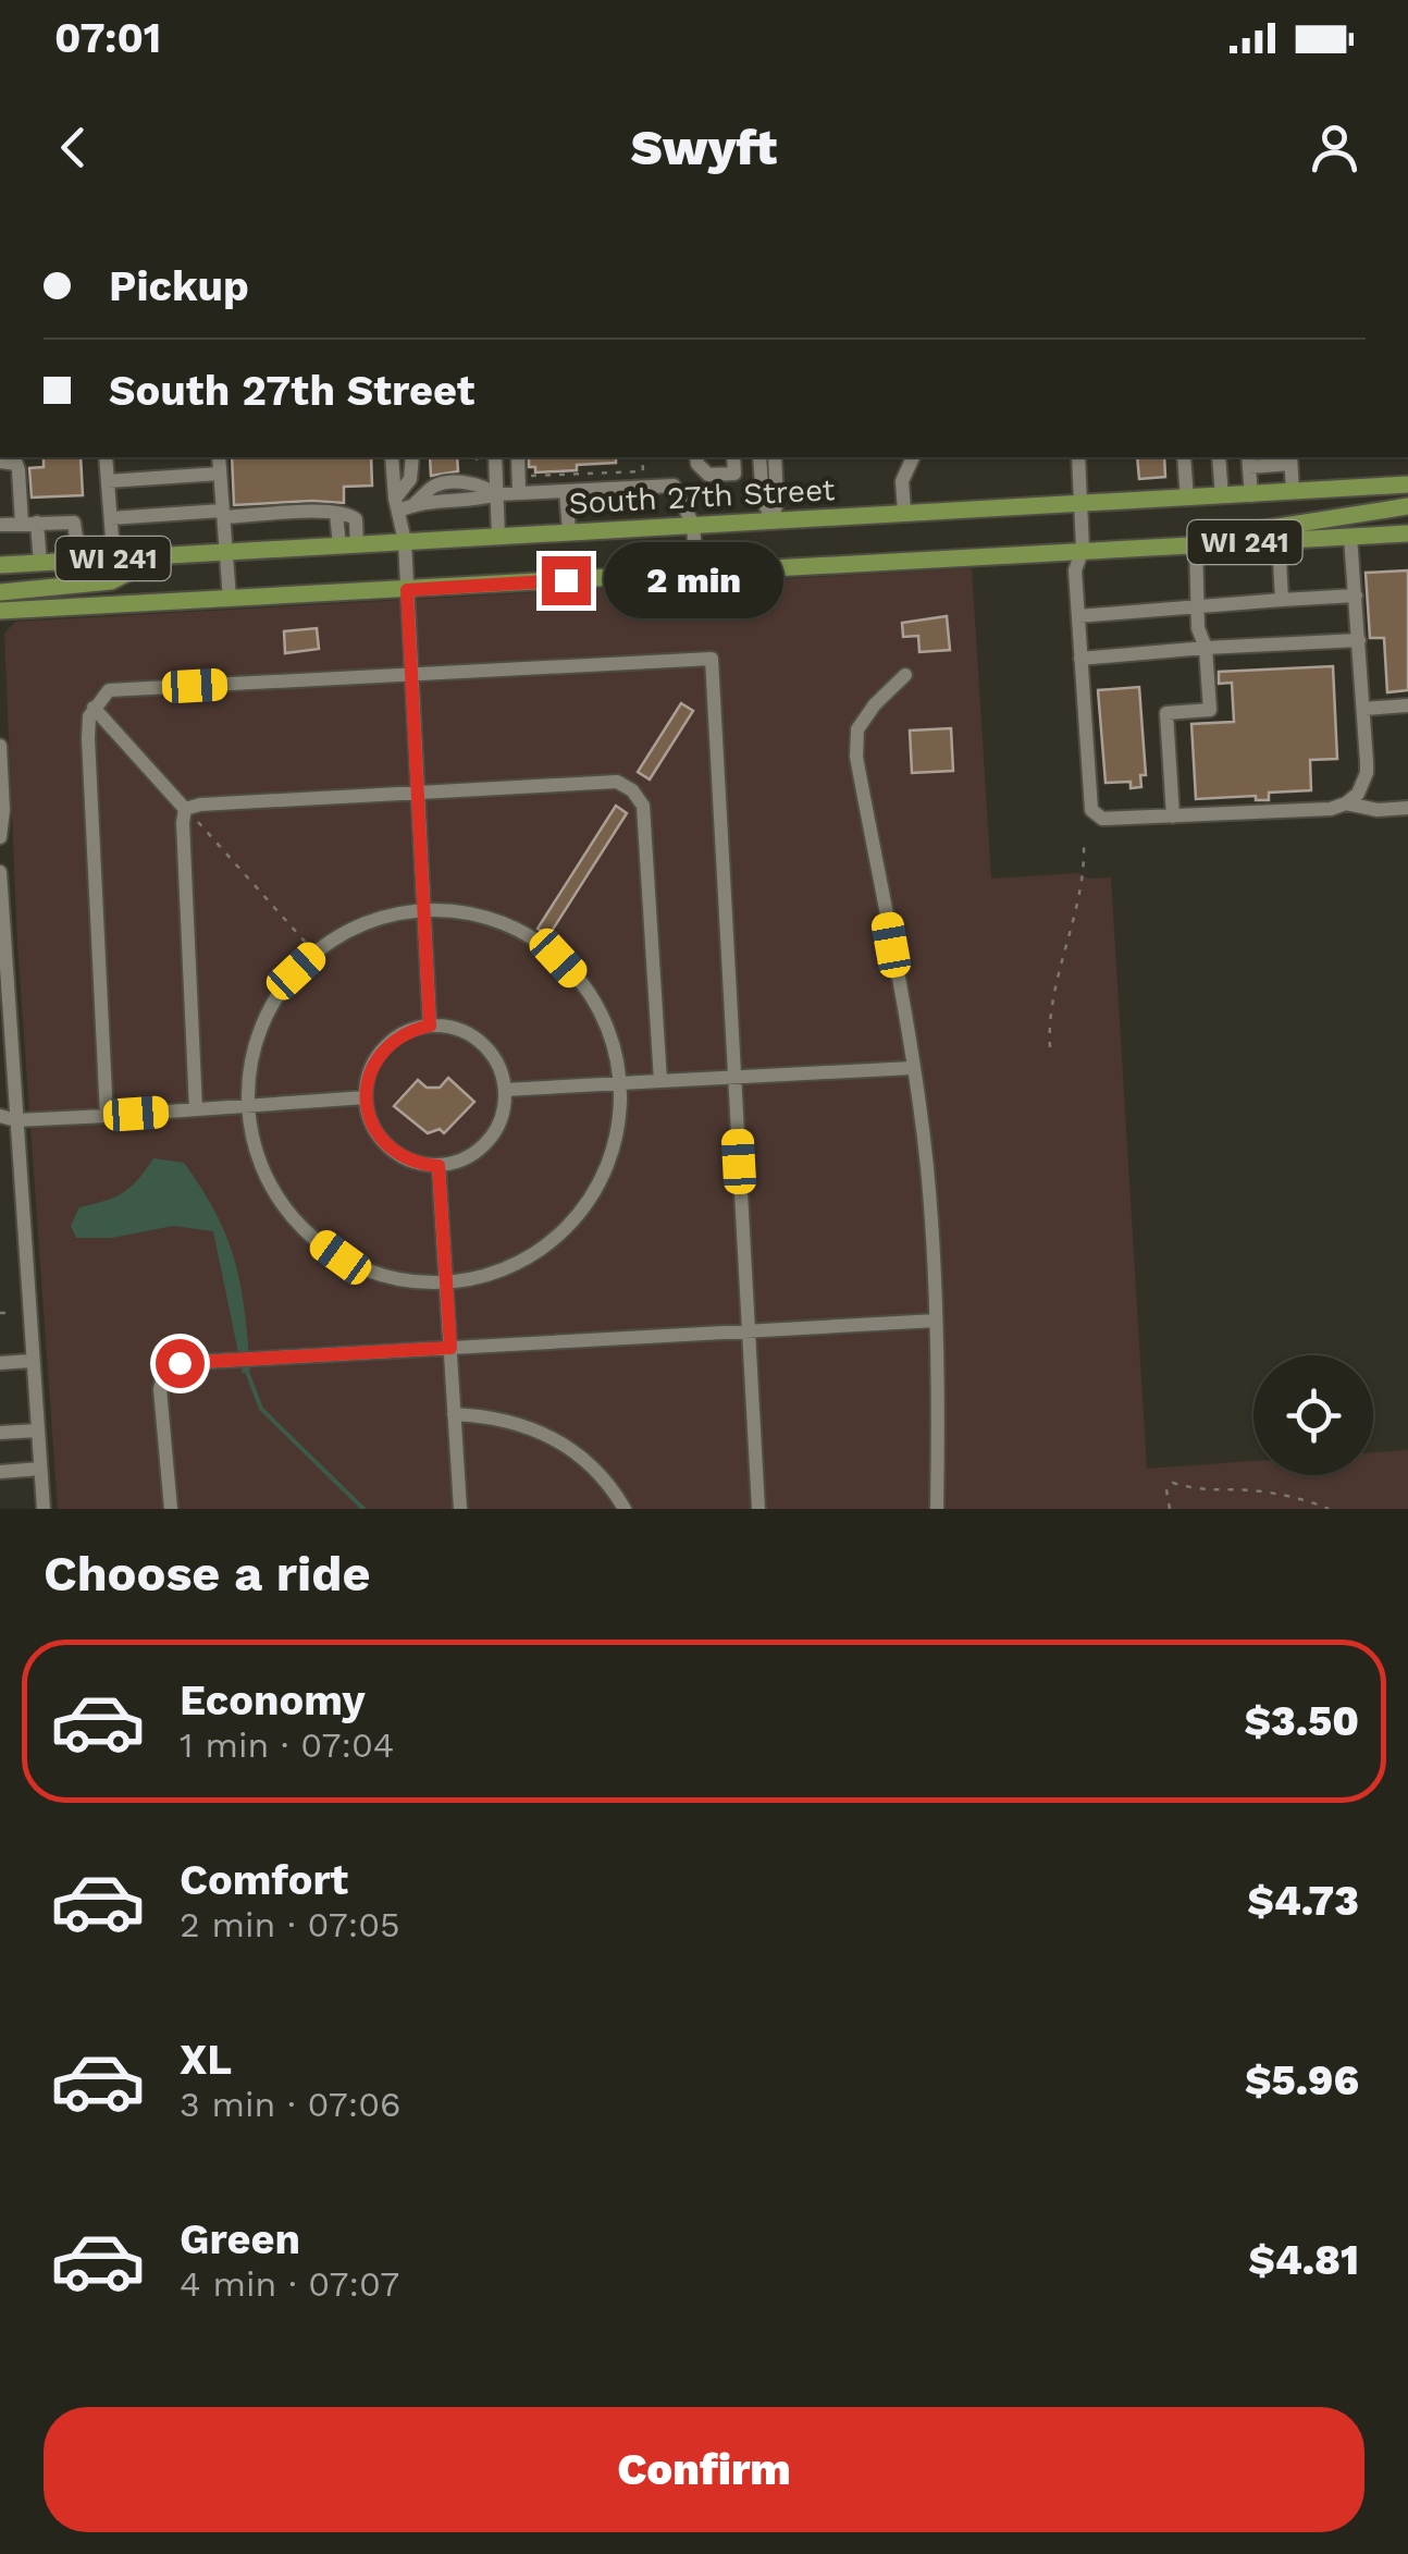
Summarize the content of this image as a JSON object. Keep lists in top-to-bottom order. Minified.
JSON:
{"streets":{"main road":["South 27th Street","WI 241"]},"page":{"status":"07:01","header":"Swyft","banner":["Pickup","South 27th Street"],"bubble":"2 min","heading":"Choose a ride","list":[{"name":"Economy","note":"1 min · 07:04","value":"$3.50"},{"name":"Comfort","note":"2 min · 07:05","value":"$4.73"},{"name":"XL","note":"3 min · 07:06","value":"$5.96"},{"name":"Green","note":"4 min · 07:07","value":"$4.81"}],"buttons":"Confirm"}}
